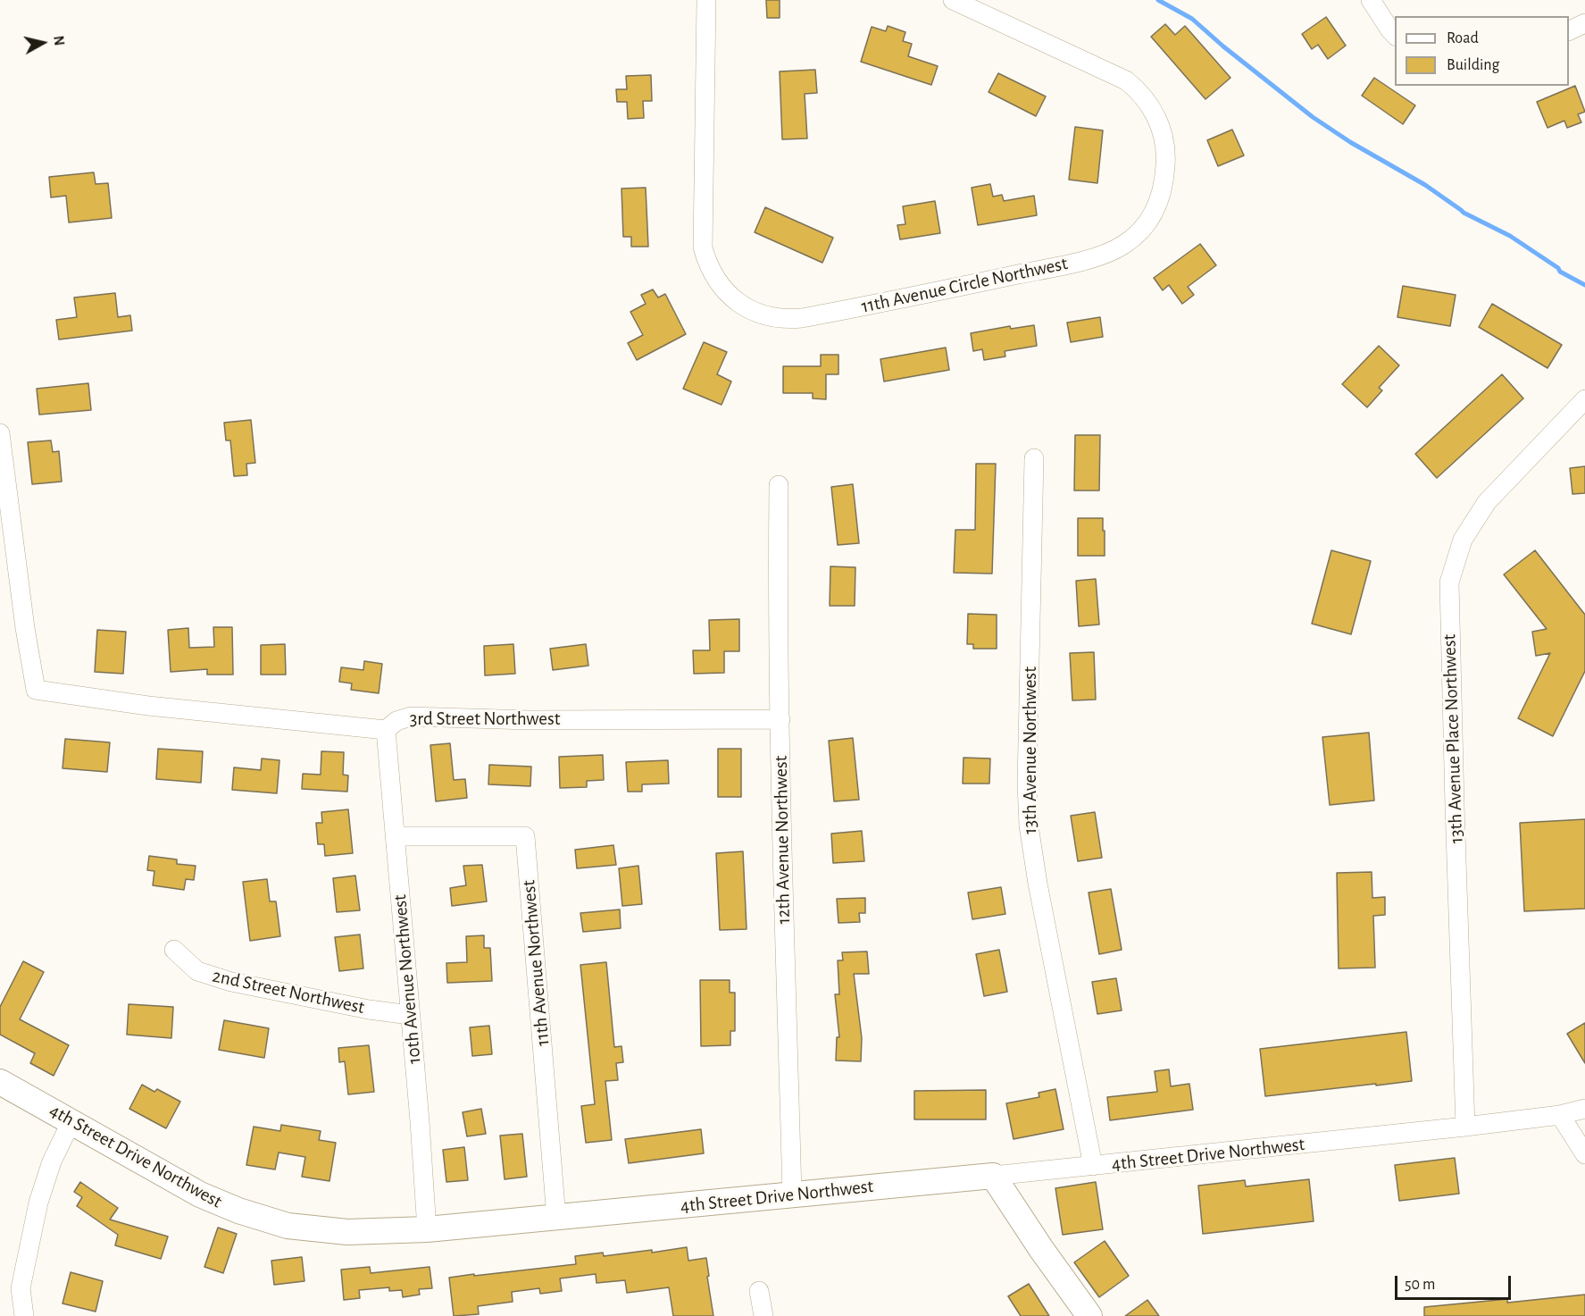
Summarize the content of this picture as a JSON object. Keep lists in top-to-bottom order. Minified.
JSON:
{"streets":{"main road":["4th Street Drive Northwest"],"street":["11th Avenue Circle Northwest","3rd Street Northwest","13th Avenue Place Northwest","13th Avenue Northwest","12th Avenue Northwest","11th Avenue Northwest","10th Avenue Northwest","2nd Street Northwest"]},"crossings":[["3rd Street Northwest","12th Avenue Northwest"],["3rd Street Northwest","10th Avenue Northwest"],["13th Avenue Place Northwest","4th Street Drive Northwest"],["13th Avenue Northwest","4th Street Drive Northwest"],["12th Avenue Northwest","4th Street Drive Northwest"],["11th Avenue Northwest","10th Avenue Northwest"],["11th Avenue Northwest","4th Street Drive Northwest"],["10th Avenue Northwest","2nd Street Northwest"],["10th Avenue Northwest","4th Street Drive Northwest"]],"legend":["Road","Building"],"scale_bar":"50 m","north":"right"}
